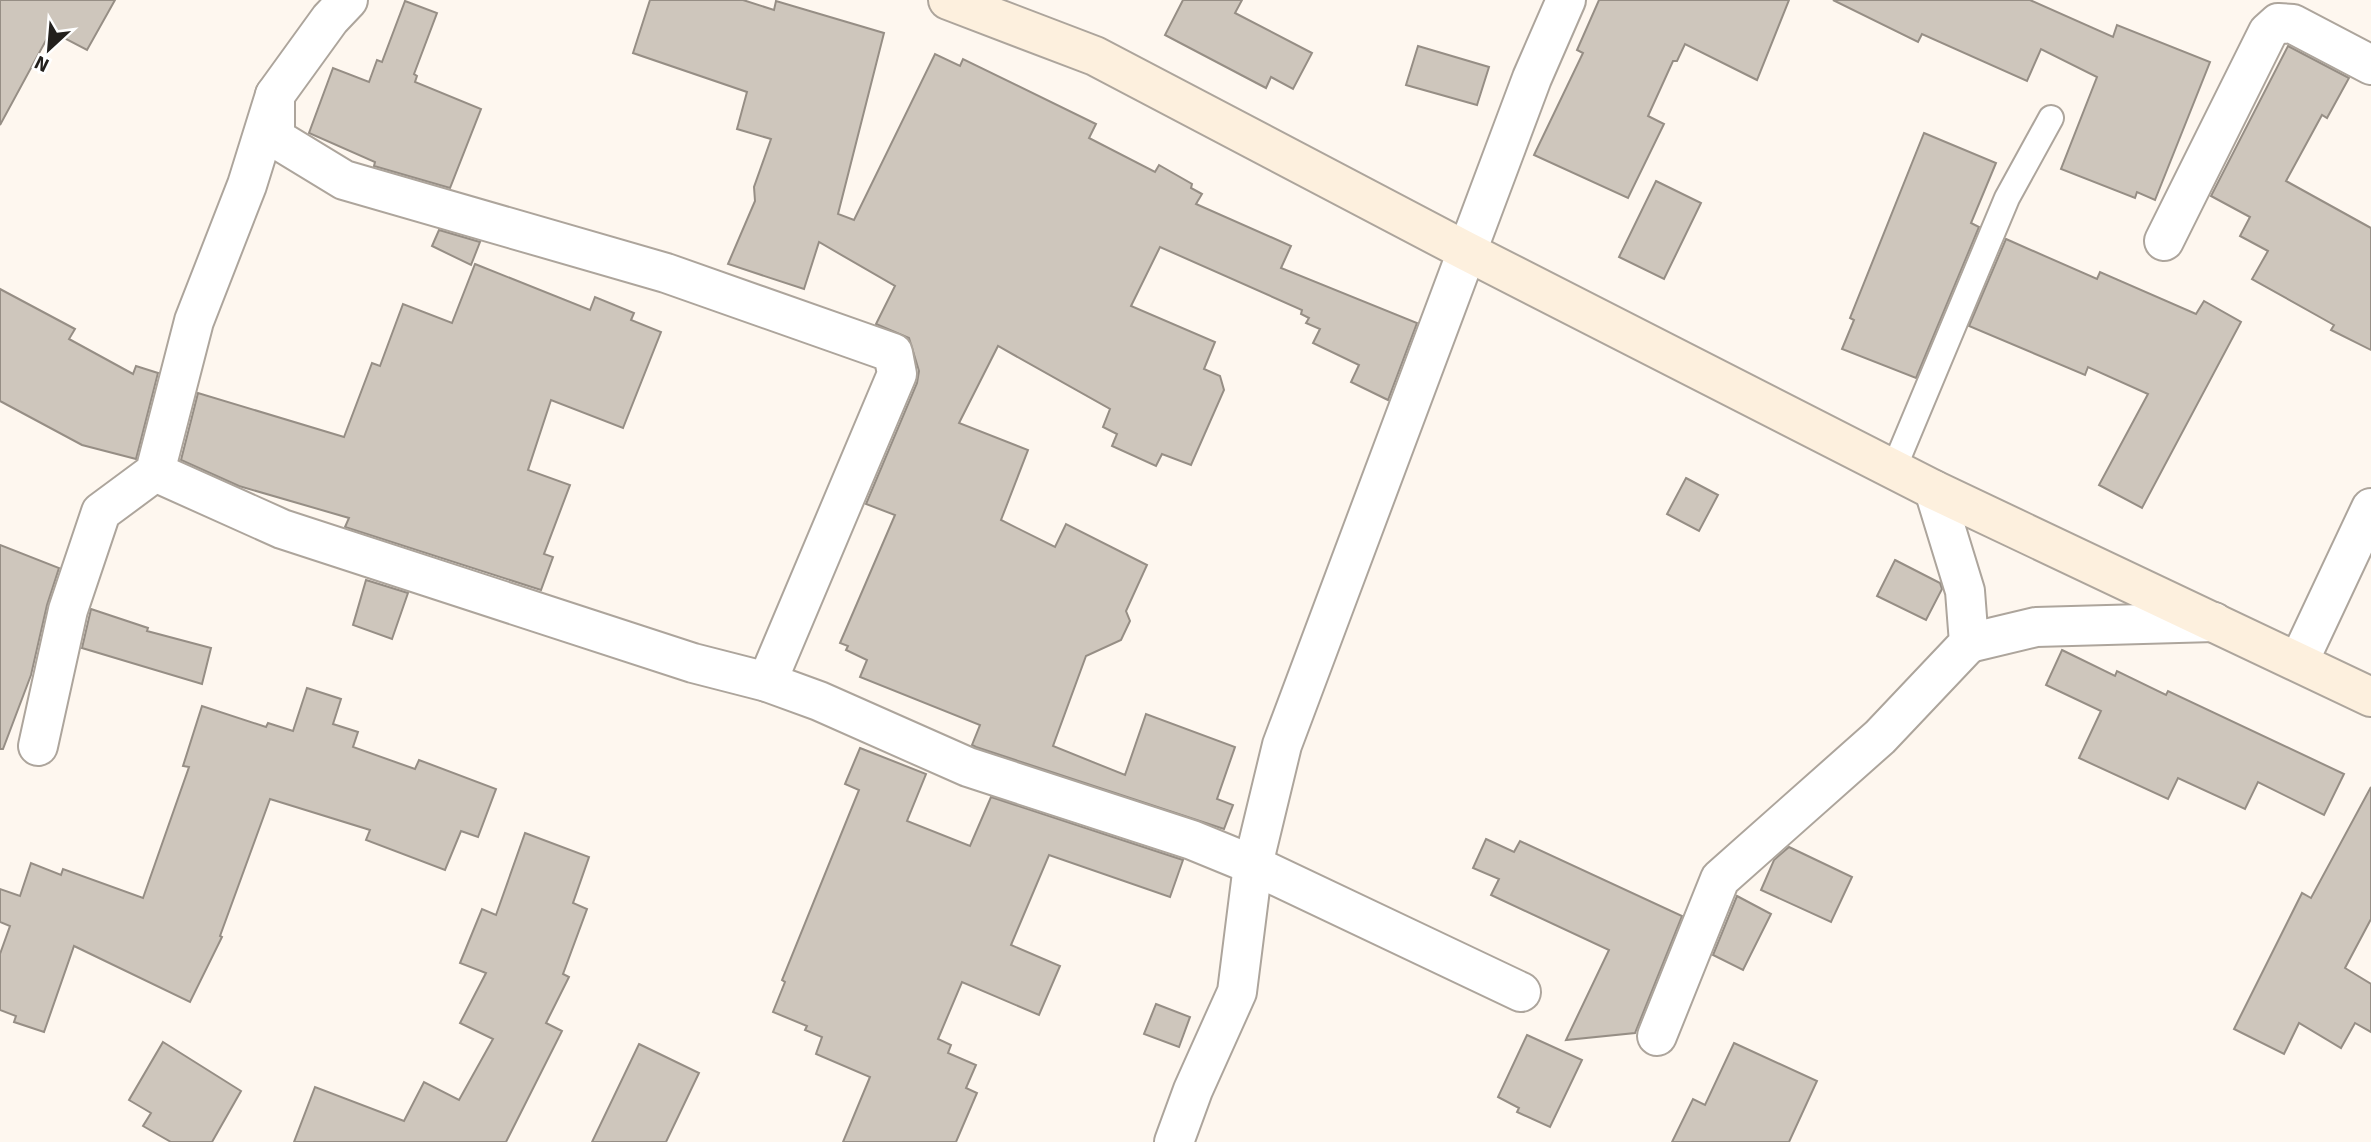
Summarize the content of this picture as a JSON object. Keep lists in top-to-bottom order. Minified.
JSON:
{"north":"bottom left"}
